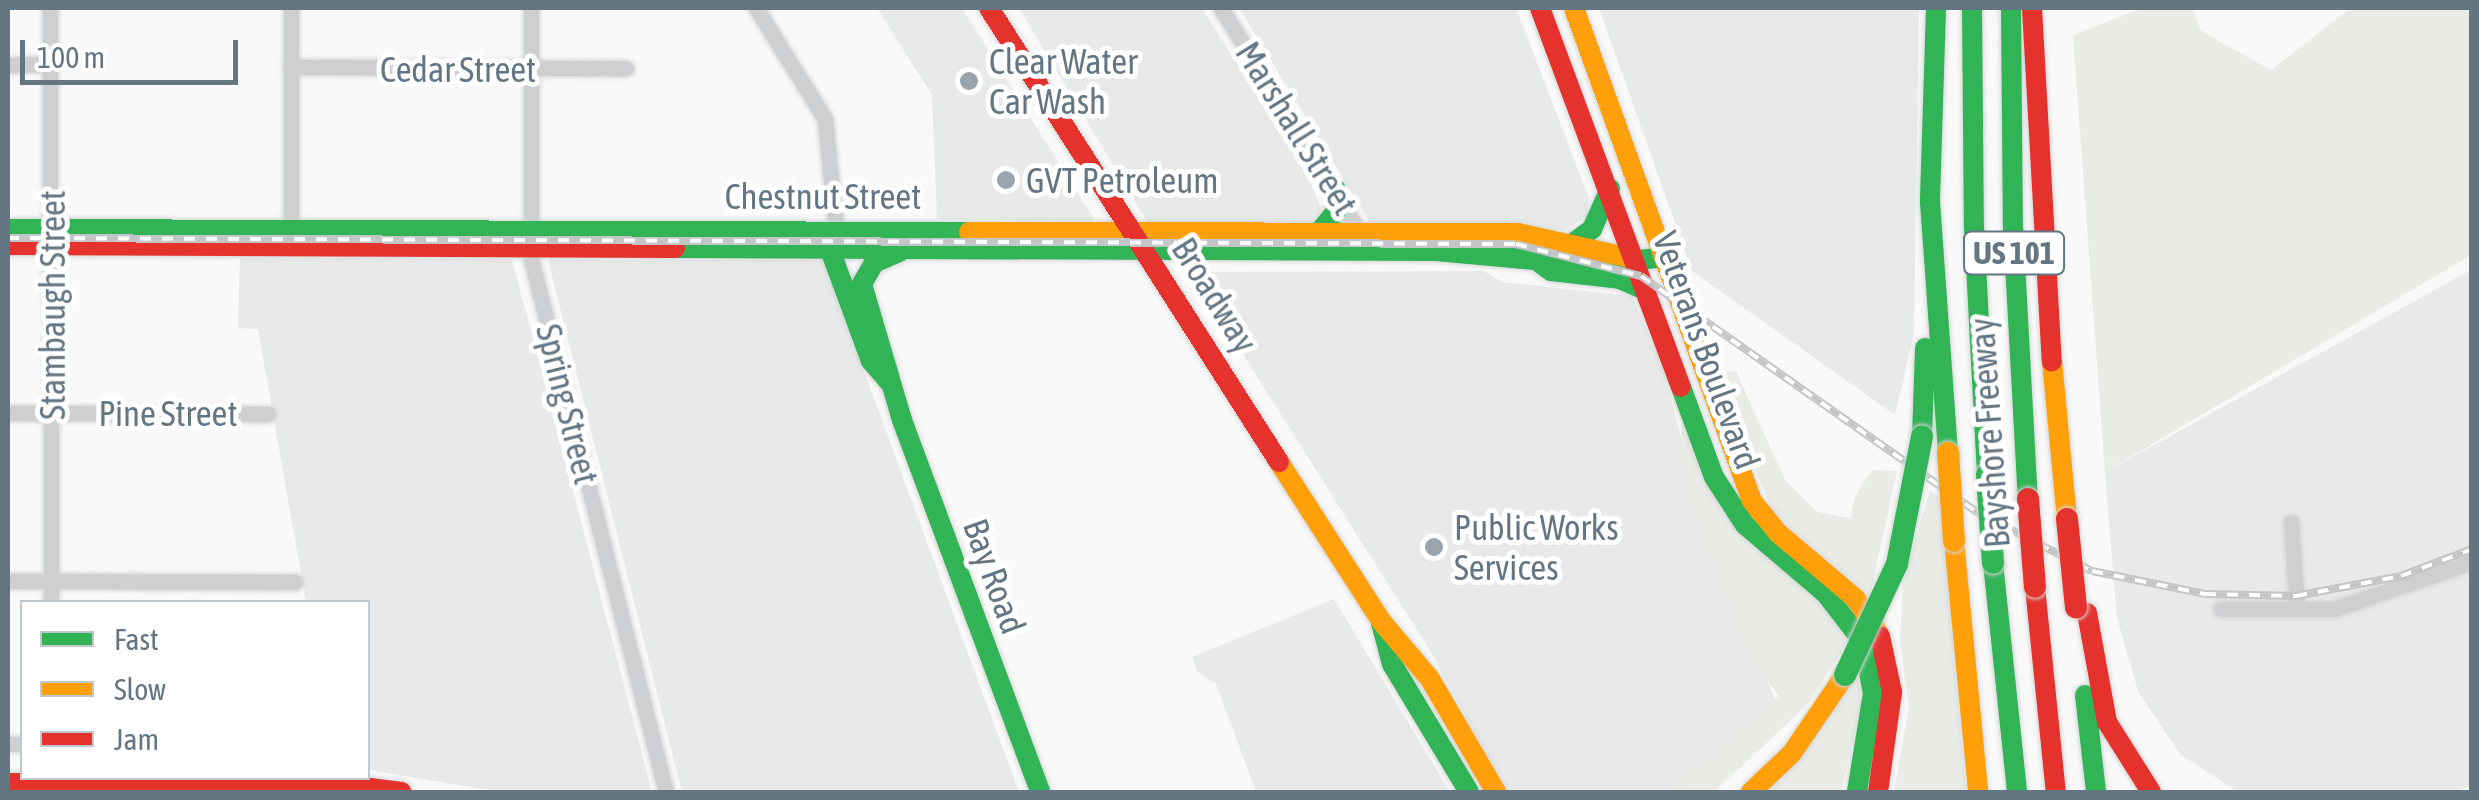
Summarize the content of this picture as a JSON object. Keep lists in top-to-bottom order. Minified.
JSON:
{"streets":{"main road":["Chestnut Street","US 101","Broadway","Veterans Boulevard","Bayshore Freeway","Bay Road"],"street":["Cedar Street","Marshall Street","Stambaugh Street","Spring Street","Pine Street"]},"crossings":[["Cedar Street","Spring Street"],["Marshall Street","Chestnut Street"],["Chestnut Street","Broadway"],["Chestnut Street","Stambaugh Street"],["Chestnut Street","Veterans Boulevard"],["Chestnut Street","Spring Street"],["Chestnut Street","Bay Road"],["Stambaugh Street","Pine Street"]],"places":["Clear Water Car Wash","GVT Petroleum","Public Works Services"],"legend":["Fast","Slow","Jam"],"scale_bar":"100 m"}
